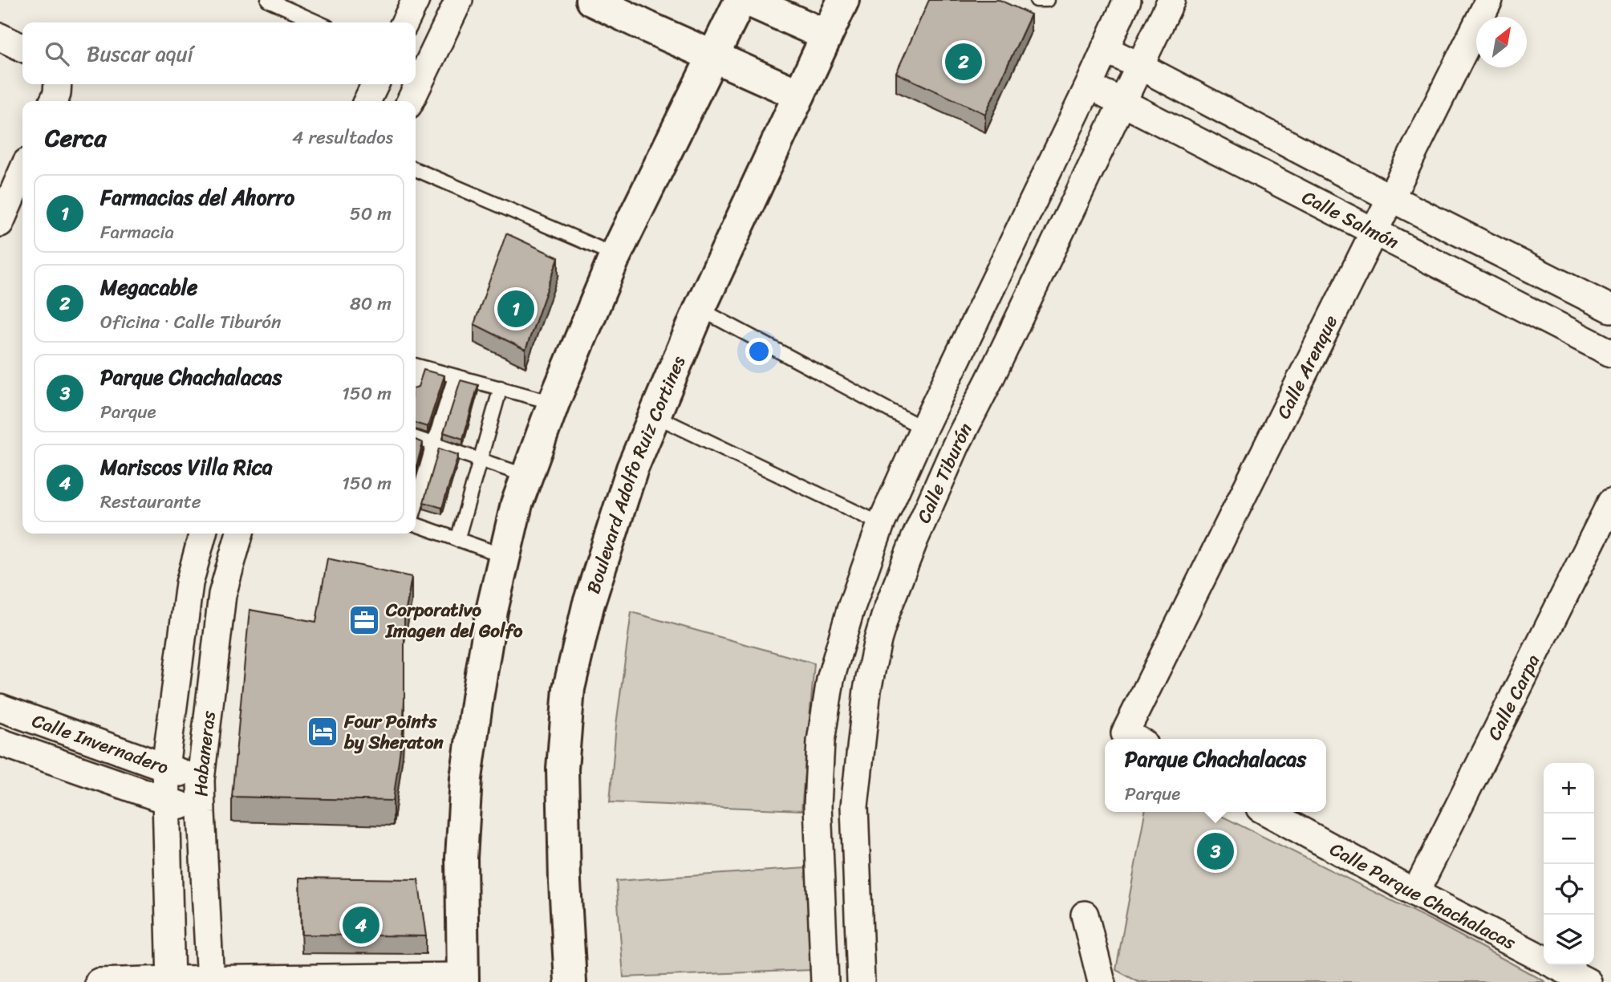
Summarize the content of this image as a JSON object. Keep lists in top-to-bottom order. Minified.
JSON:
{"streets":{"main road":["Boulevard Adolfo Ruiz Cortines"],"street":["Calle Salmón","Calle Arenque","Calle Tiburón","Calle Carpa","Calle Invernadero","Habaneras","Calle Parque Chachalacas"]},"crossings":[["Calle Salmón","Calle Arenque"],["Calle Salmón","Calle Tiburón"],["Calle Carpa","Calle Parque Chachalacas"],["Calle Invernadero","Habaneras"]],"places":{"office":["Corporativo Imagen del Golfo"],"hotel":["Four Points by Sheraton"]},"north":"top right","page":{"search":"Buscar aquí","pins":["2","1","3","4"],"heading":["Cerca","4 resultados"],"list":[{"mark":"1","name":"Farmacias del Ahorro","note":"Farmacia","value":"50 m"},{"mark":"2","name":"Megacable","note":"Oficina · Calle Tiburón","value":"80 m"},{"mark":"3","name":"Parque Chachalacas","note":"Parque","value":"150 m"},{"mark":"4","name":"Mariscos Villa Rica","note":"Restaurante","value":"150 m"}],"popup":["Parque Chachalacas","Parque"],"map_buttons":["+","−"]}}
